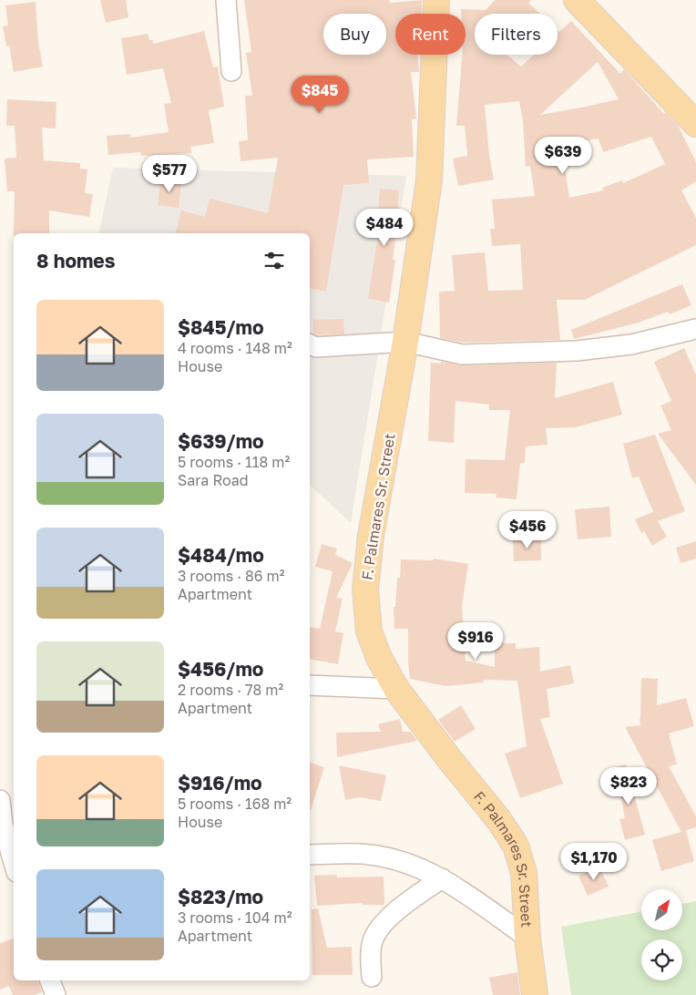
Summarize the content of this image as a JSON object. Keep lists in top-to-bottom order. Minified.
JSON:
{"streets":{"main road":["F. Palmares Sr. Street"]},"north":"top right","page":{"chip":["Buy","Rent","Filters"],"price":["$845","$639","$577","$484","$456","$916","$823","$1,170"],"heading":"8 homes","list":[{"name":"$845/mo","note":"4 rooms · 148 m² · House"},{"name":"$639/mo","note":"5 rooms · 118 m² · Sara Road"},{"name":"$484/mo","note":"3 rooms · 86 m² · Apartment"},{"name":"$456/mo","note":"2 rooms · 78 m² · Apartment"},{"name":"$916/mo","note":"5 rooms · 168 m² · House"},{"name":"$823/mo","note":"3 rooms · 104 m² · Apartment"}]}}
